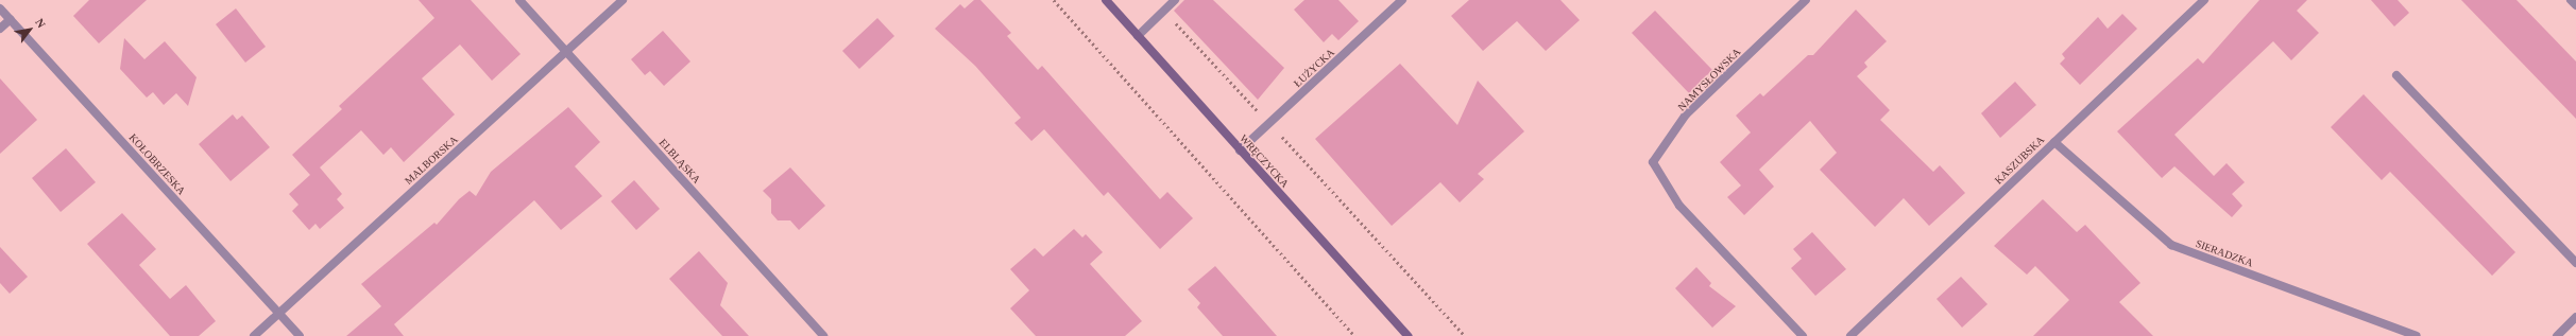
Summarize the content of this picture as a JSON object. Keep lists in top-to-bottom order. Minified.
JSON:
{"streets":{"main road":["WRĘCZYCKA"],"street":["ŁUŻYCKA","NAMYSŁOWSKA","MALBORSKA","KASZUBSKA","ELBLĄSKA","KOŁOBRZESKA","SIERADZKA"]},"crossings":[["ŁUŻYCKA","WRĘCZYCKA"],["MALBORSKA","ELBLĄSKA"],["MALBORSKA","KOŁOBRZESKA"],["KASZUBSKA","SIERADZKA"]],"north":"top right"}
